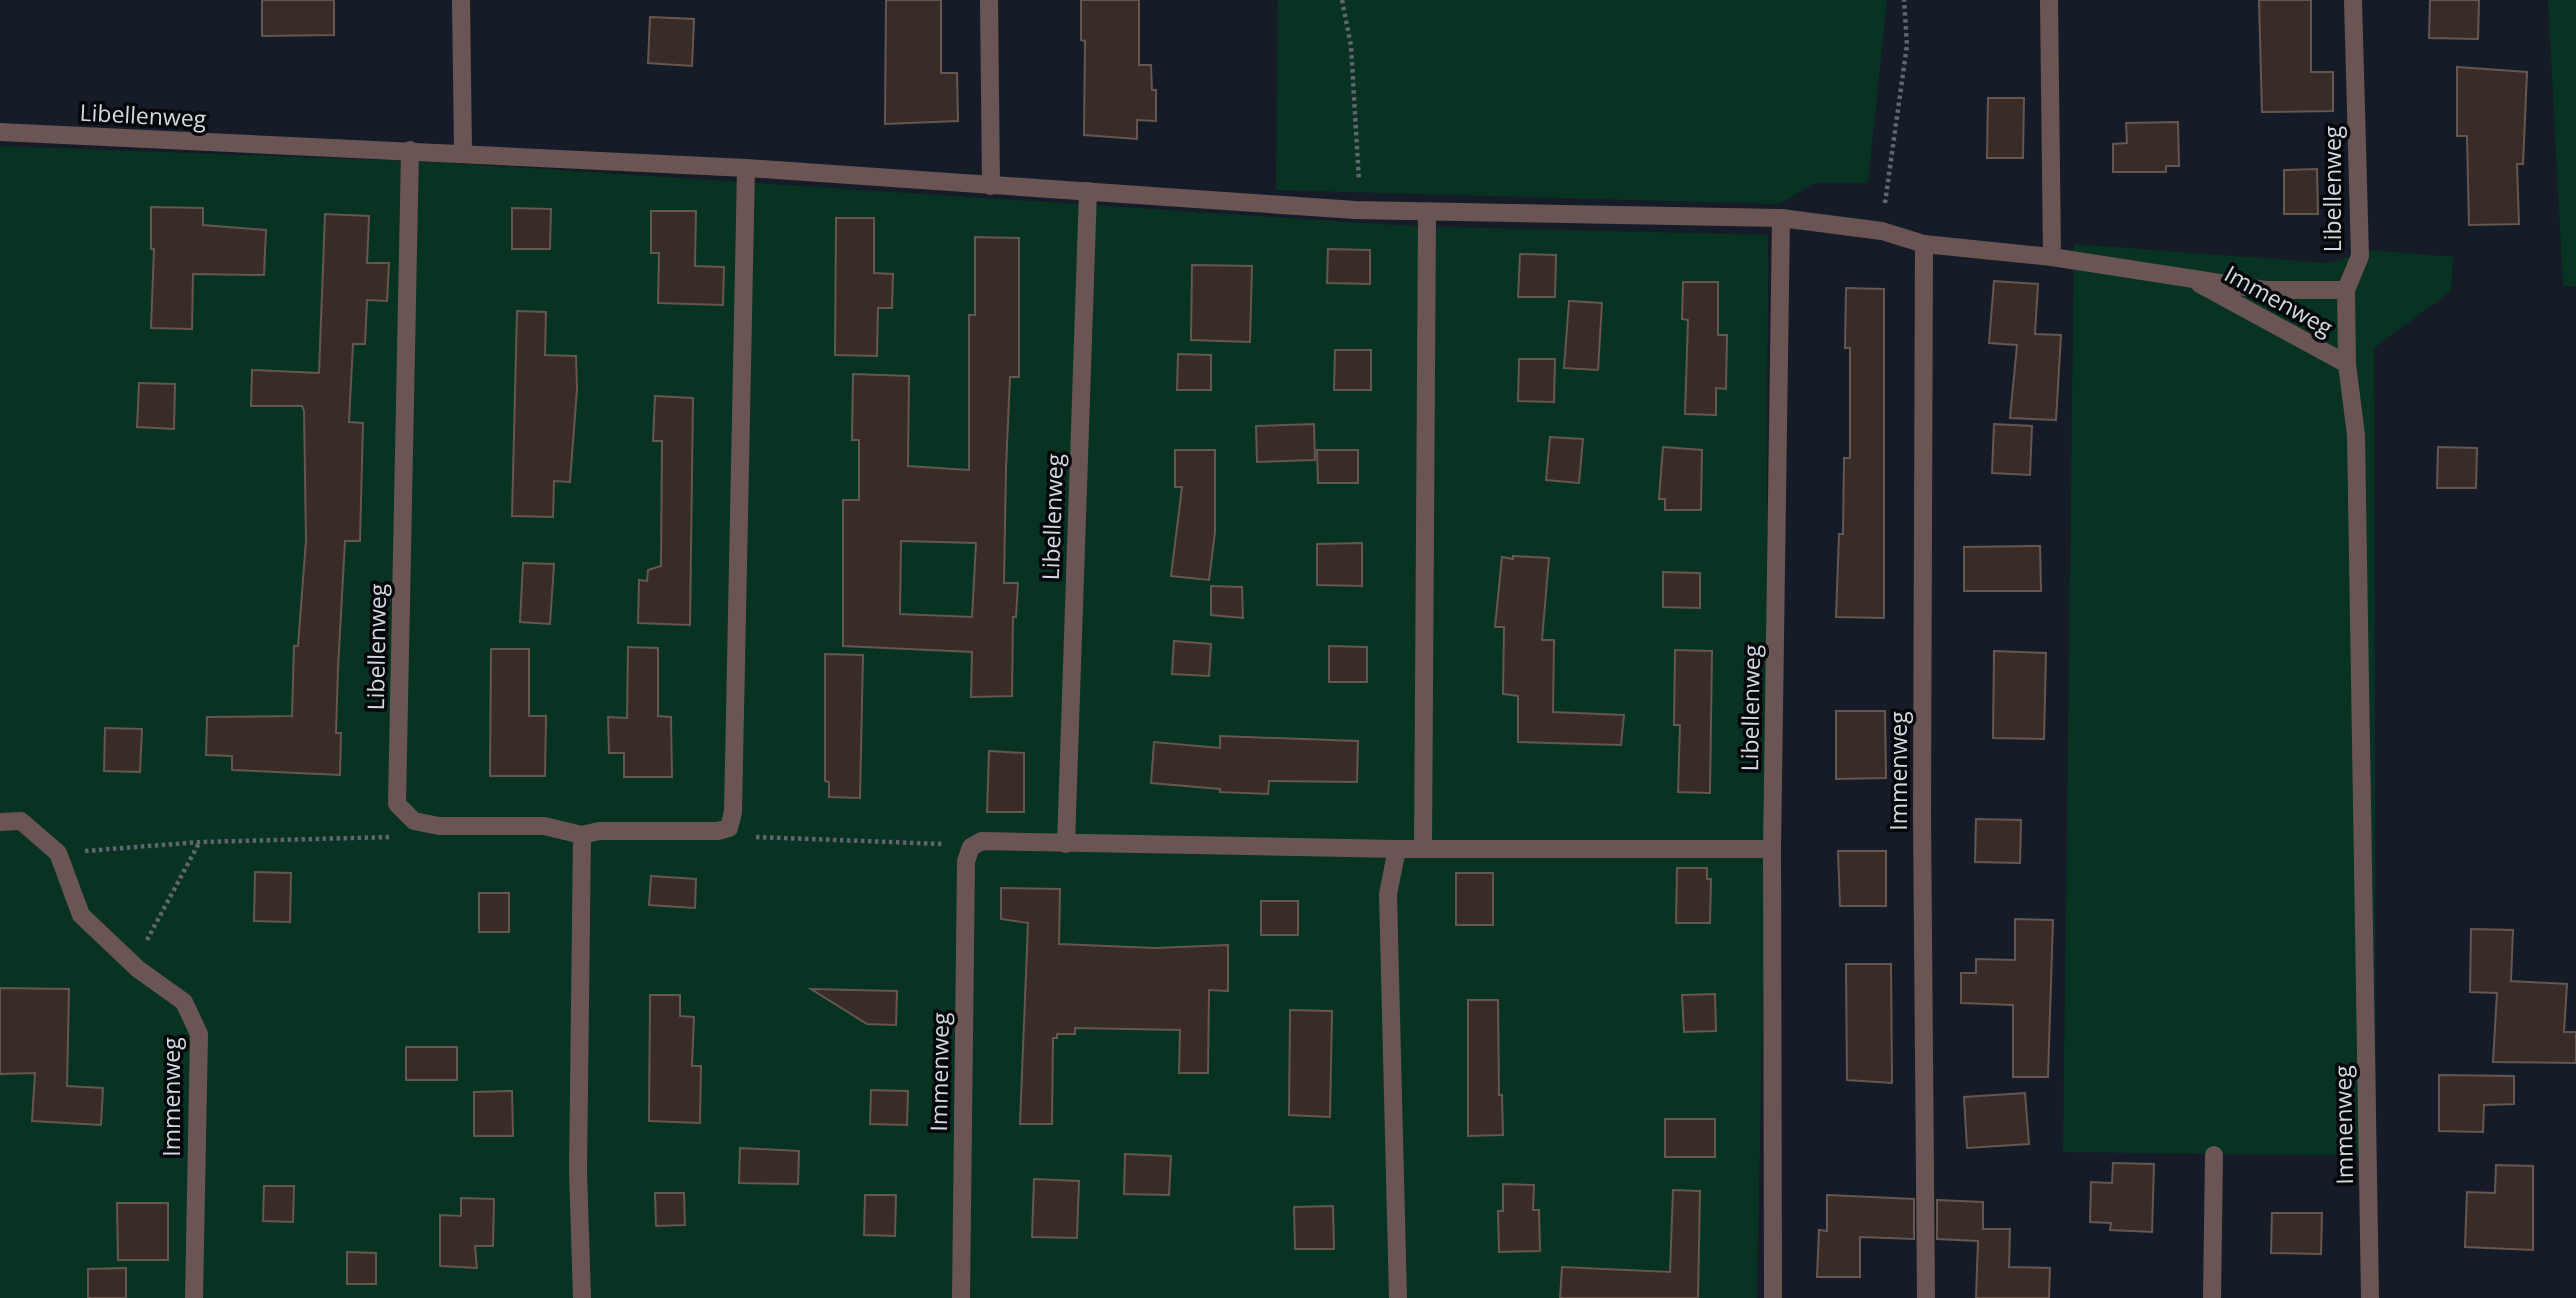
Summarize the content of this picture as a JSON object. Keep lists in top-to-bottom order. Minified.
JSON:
{"streets":{"street":["Libellenweg","Immenweg"]},"crossings":[["Libellenweg","Immenweg"]]}
